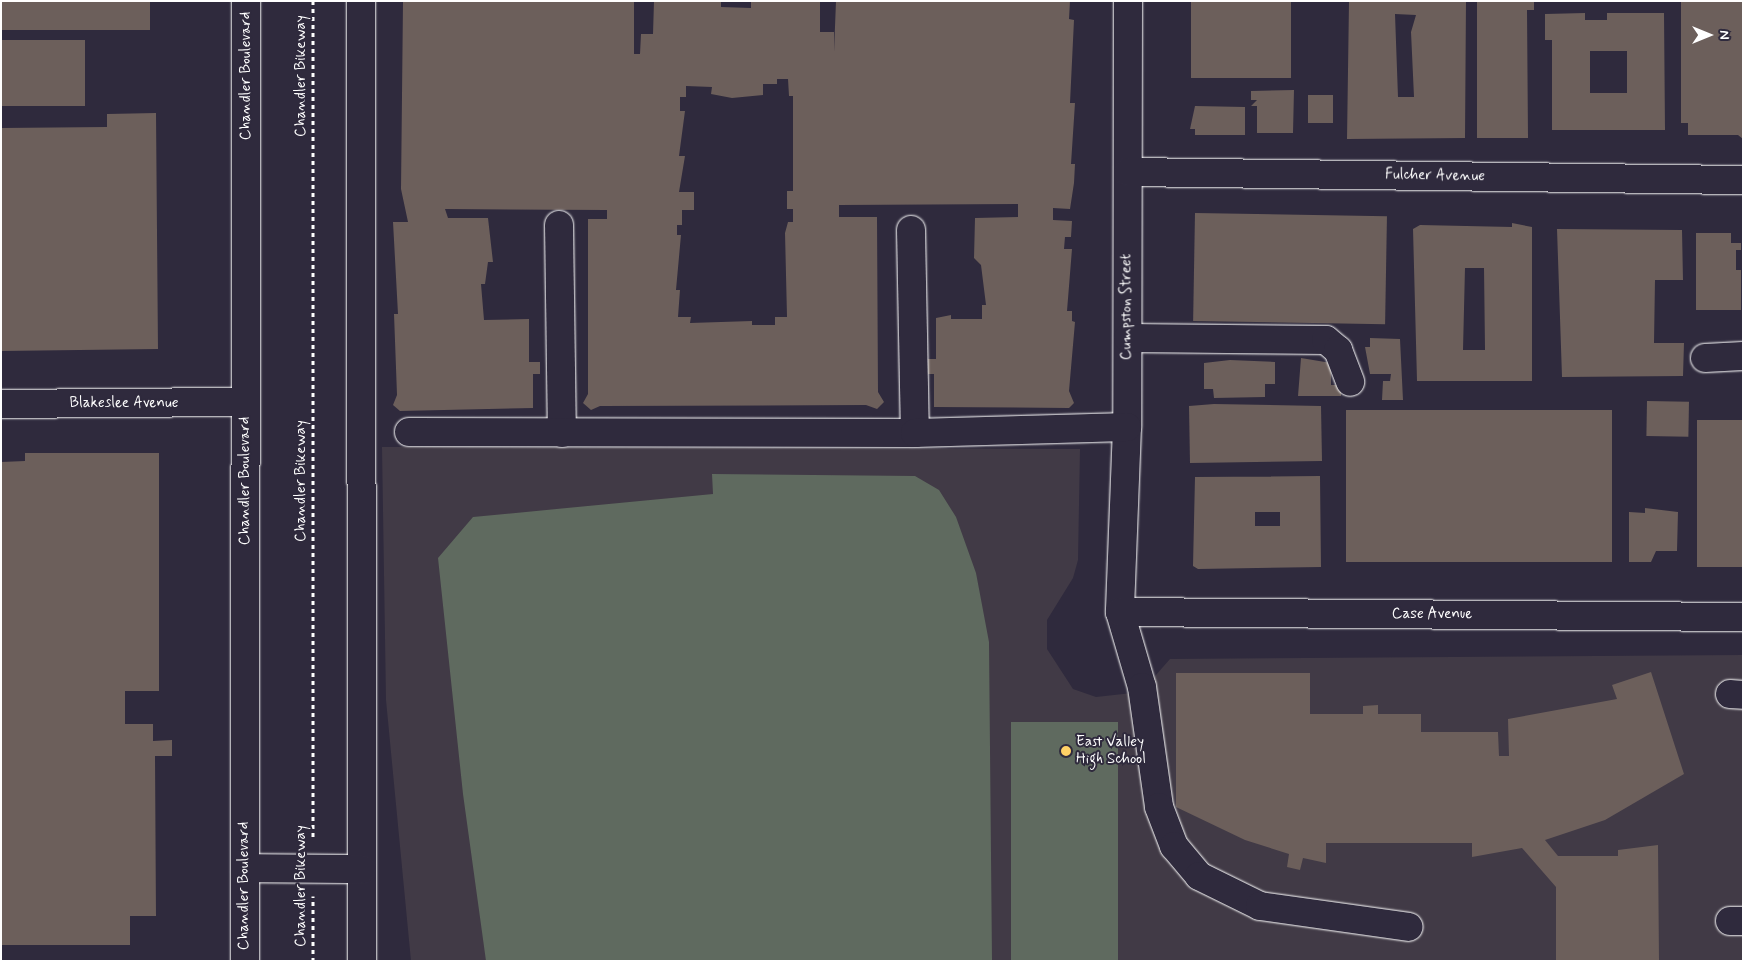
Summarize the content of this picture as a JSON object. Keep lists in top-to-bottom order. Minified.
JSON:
{"streets":{"street":["Chandler Boulevard","Fulcher Avenue","Cumpston Street","Blakeslee Avenue","Case Avenue"],"path":["Chandler Bikeway"]},"crossings":[["Chandler Boulevard","Blakeslee Avenue"],["Fulcher Avenue","Cumpston Street"],["Cumpston Street","Case Avenue"]],"places":["East Valley High School"],"north":"right"}
